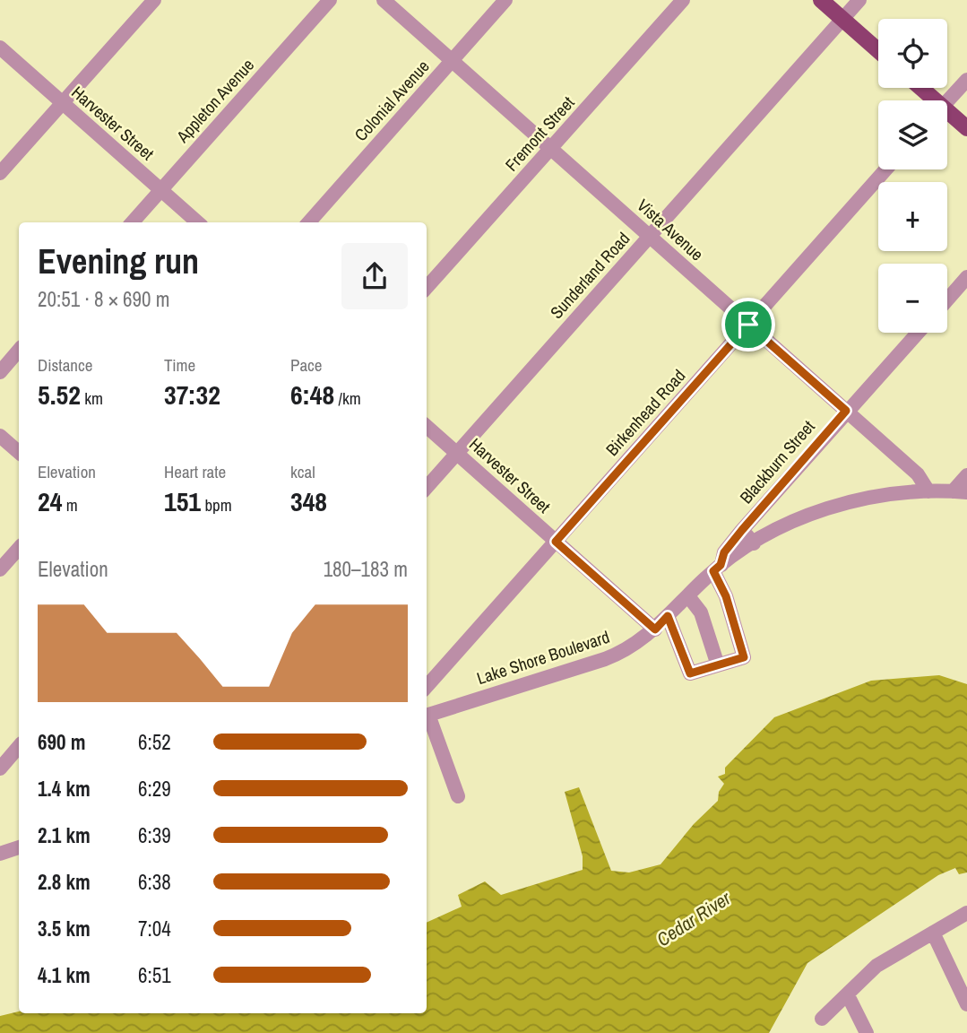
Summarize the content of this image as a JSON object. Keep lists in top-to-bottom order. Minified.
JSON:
{"streets":{"street":["Appleton Avenue","Colonial Avenue","Harvester Street","Fremont Street","Vista Avenue","Sunderland Road","Birkenhead Road","Blackburn Street","Lake Shore Boulevard"]},"crossings":[["Appleton Avenue","Harvester Street"],["Colonial Avenue","Vista Avenue"],["Harvester Street","Sunderland Road"],["Harvester Street","Birkenhead Road"],["Harvester Street","Lake Shore Boulevard"],["Fremont Street","Vista Avenue"],["Vista Avenue","Sunderland Road"],["Vista Avenue","Birkenhead Road"],["Vista Avenue","Blackburn Street"],["Vista Avenue","Lake Shore Boulevard"],["Blackburn Street","Lake Shore Boulevard"]],"water":["Cedar River"],"page":{"map_buttons":["+","−"],"heading":["Evening run","20:51 · 8 × 690 m"],"stats":[["Distance","5.52 km"],["Time","37:32"],["Pace","6:48 /km"],["Elevation","24 m"],["Heart rate","151 bpm"],["kcal","348"]],"chart":["Elevation","180–183 m"],"list":[{"name":"690 m","note":"6:52"},{"name":"1.4 km","note":"6:29"},{"name":"2.1 km","note":"6:39"},{"name":"2.8 km","note":"6:38"},{"name":"3.5 km","note":"7:04"},{"name":"4.1 km","note":"6:51"}]}}
